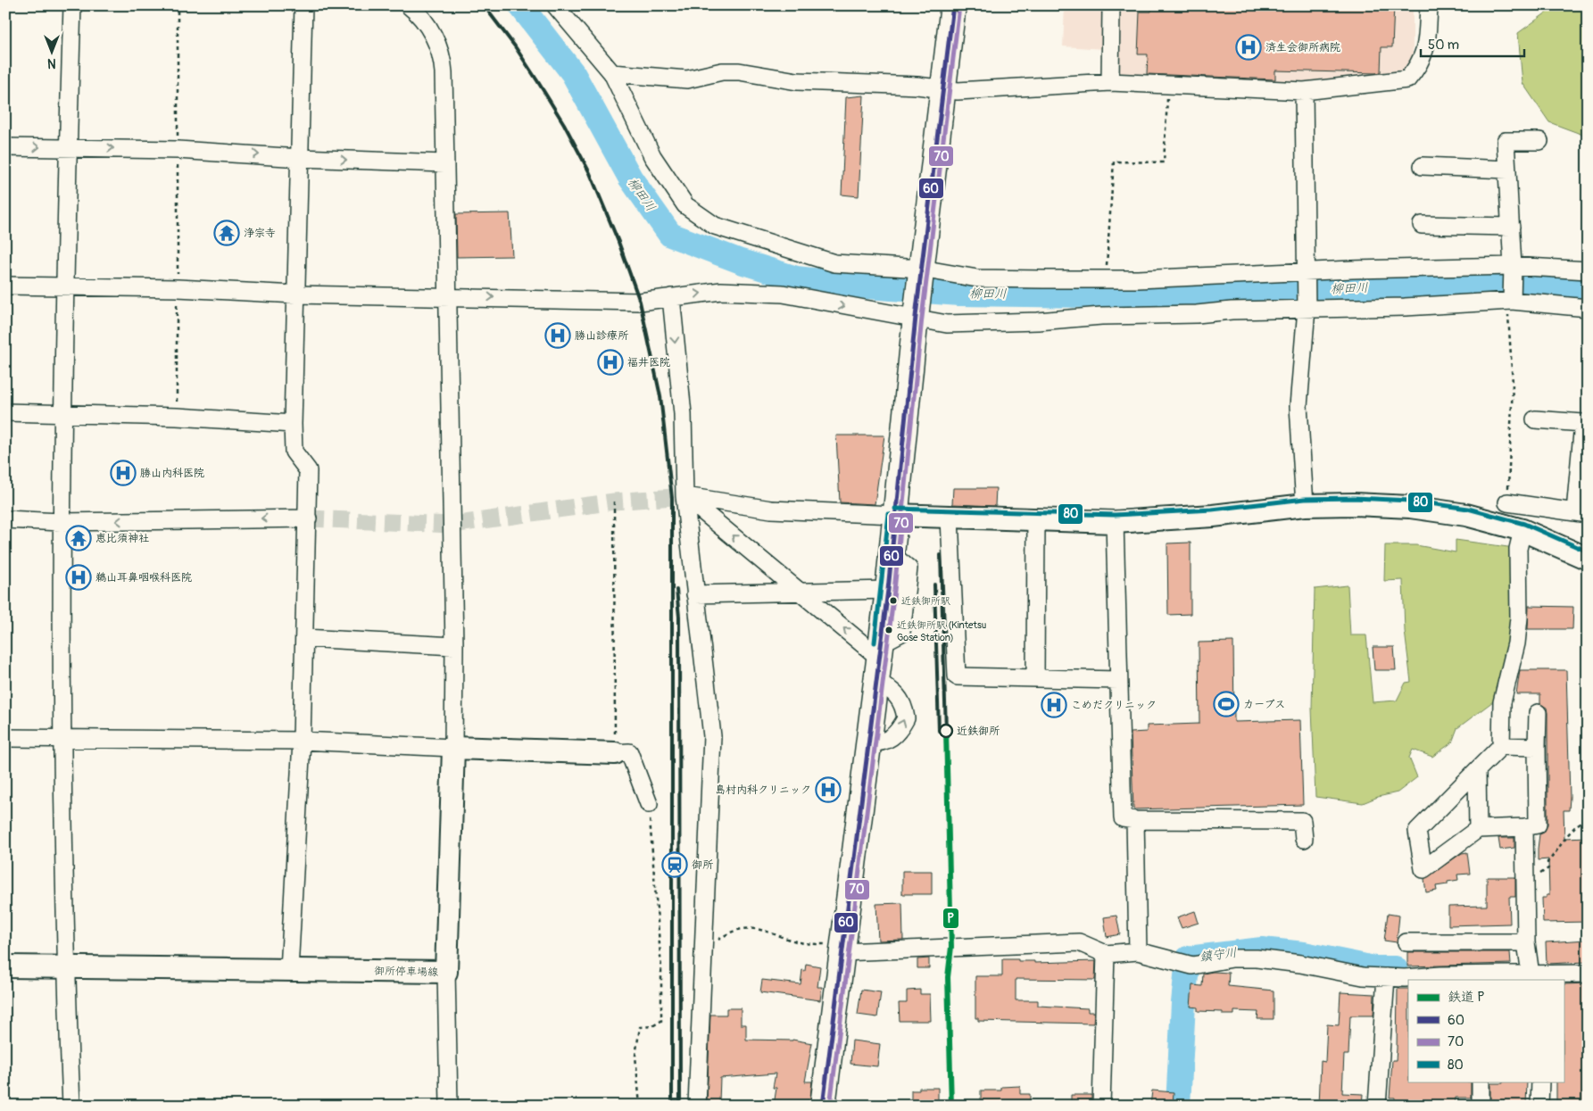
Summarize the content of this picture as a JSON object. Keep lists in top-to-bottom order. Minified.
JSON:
{"streets":{"main road":["御所停車場線"]},"water":["柳田川","鎮守川"],"places":{"hospital":["済生会御所病院","勝山診療所","福井医院","勝山内科医院","鵜山耳鼻咽喉科医院","こめだクリニック","島村内科クリニック"],"temple":["浄宗寺","恵比須神社"],"other":["近鉄御所駅","近鉄御所駅 (Kintetsu Gose Station)","近鉄御所"],"sports":["カーブス"],"station":["御所"]},"lines":["transit line 60","transit line 70","transit line 80","rail line P"],"legend":["鉄道 P","60","70","80"],"scale_bar":"50 m","north":"bottom"}
